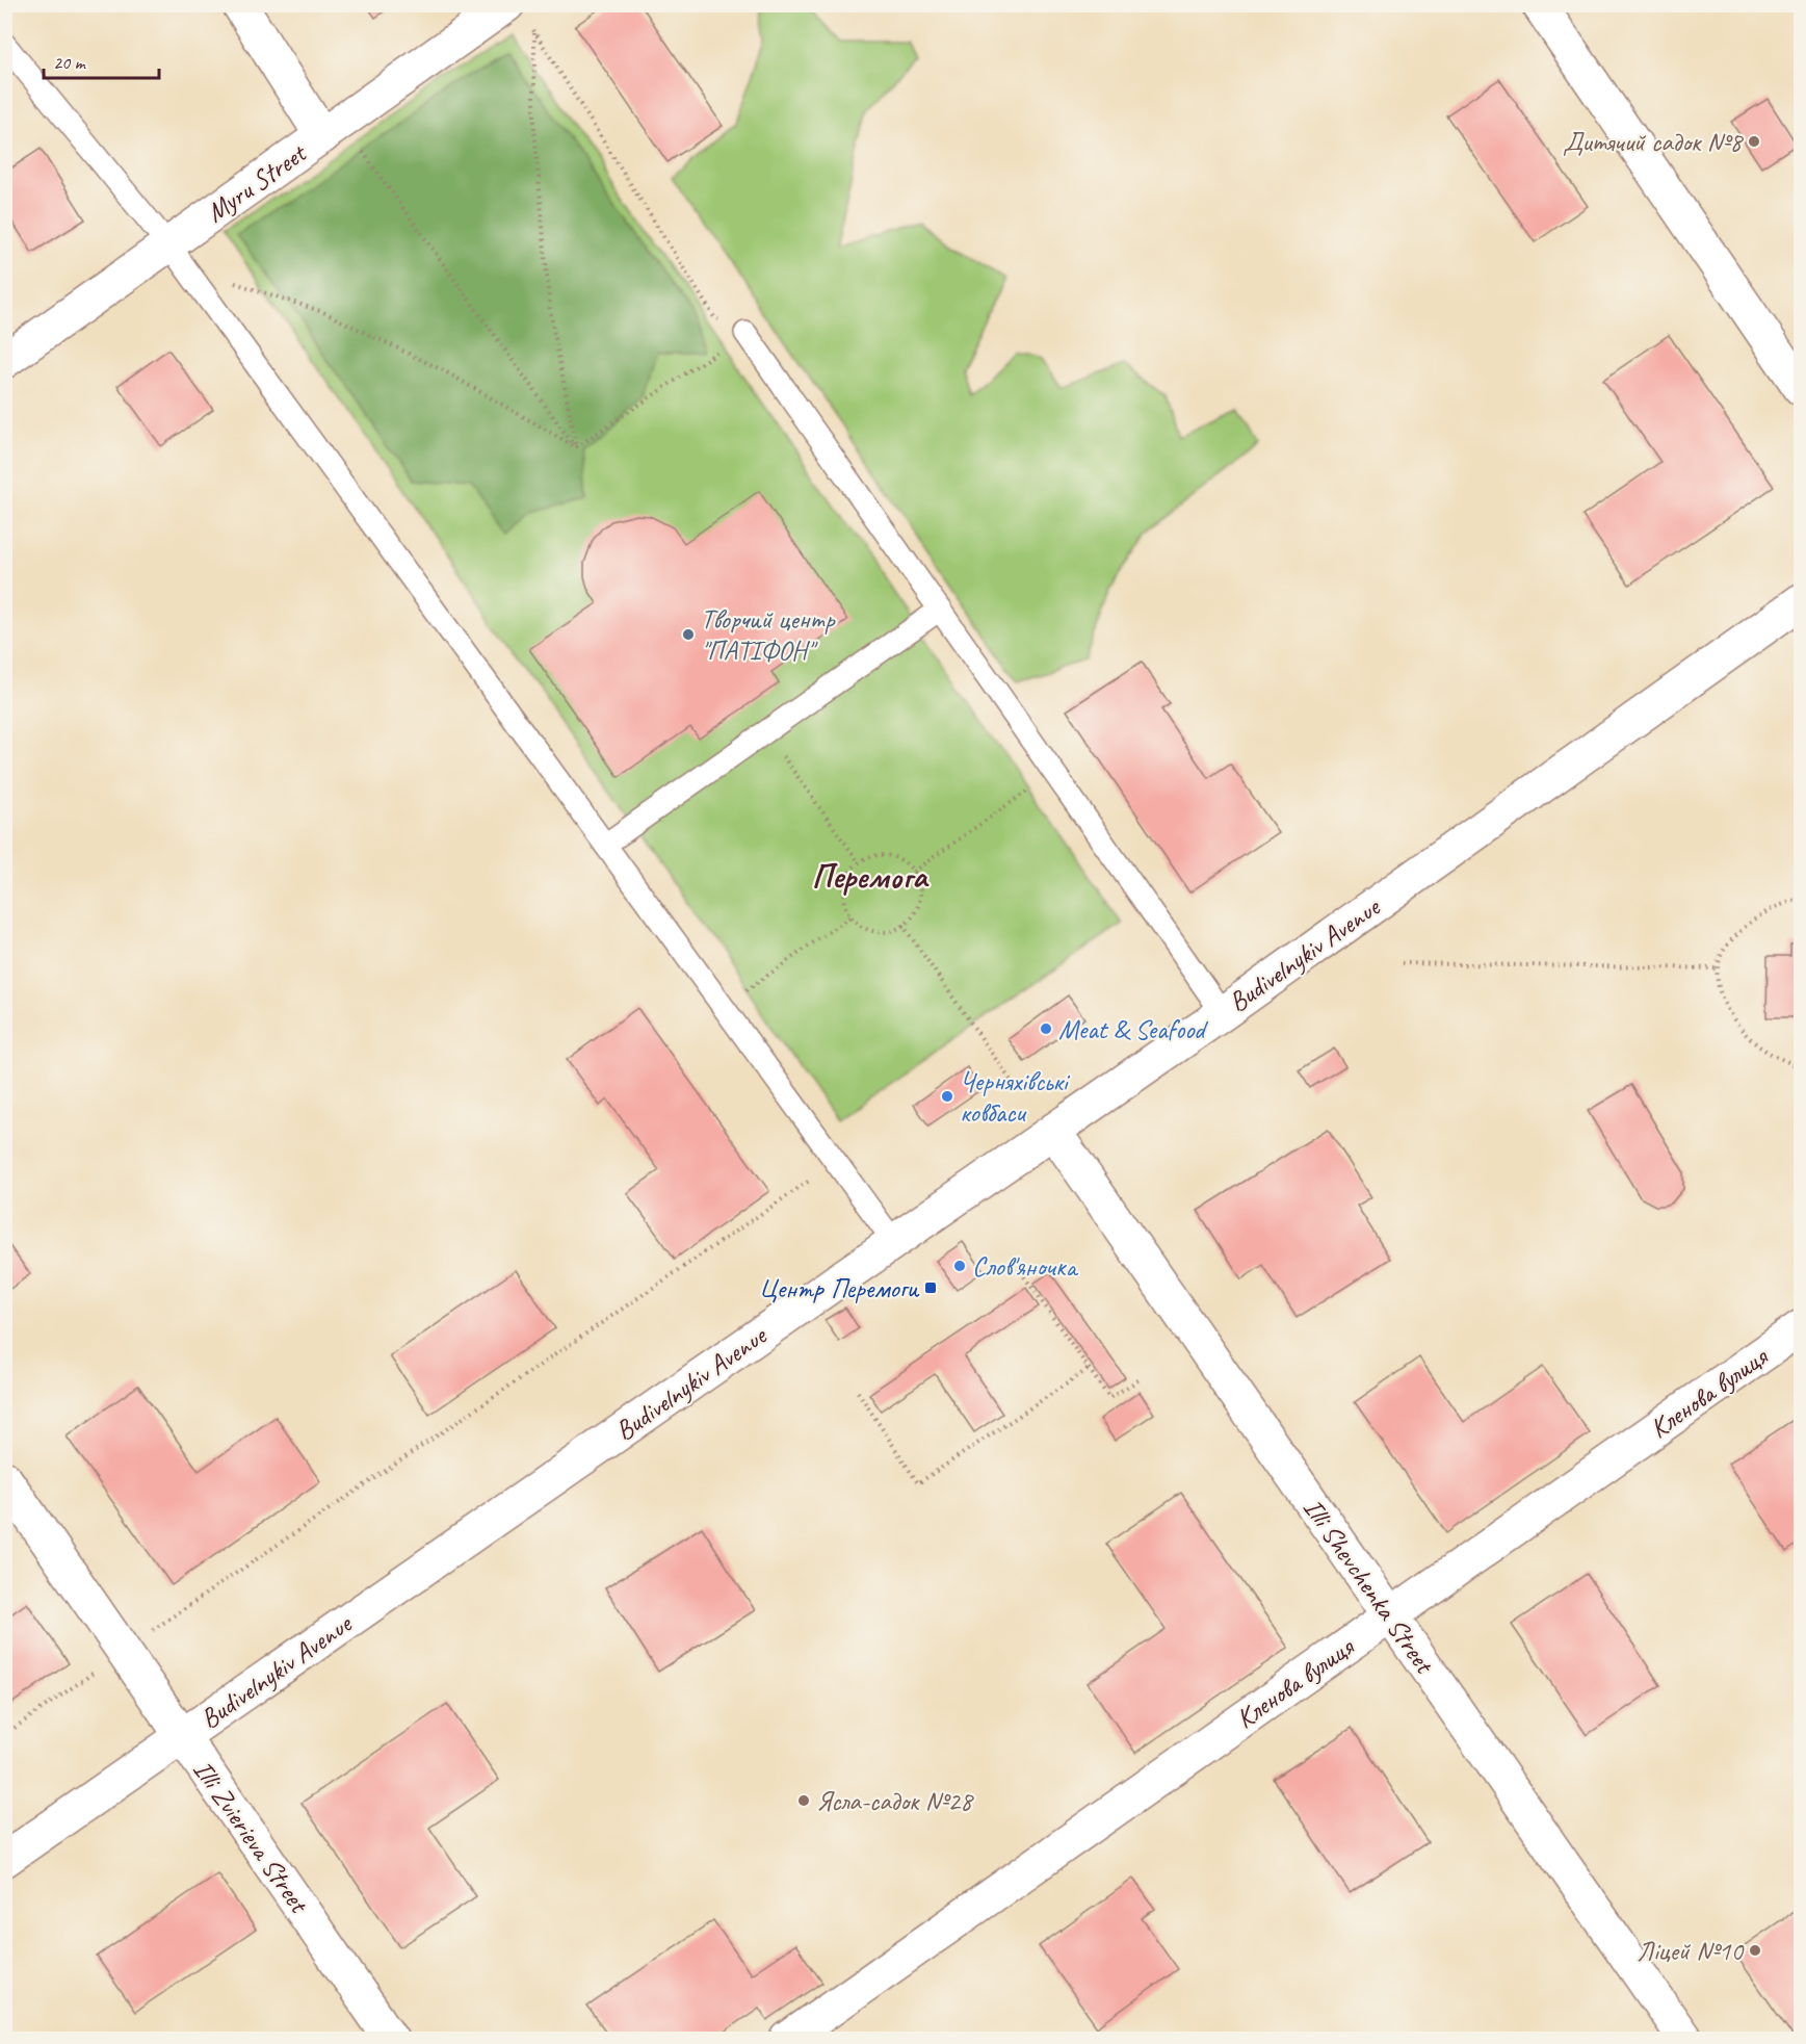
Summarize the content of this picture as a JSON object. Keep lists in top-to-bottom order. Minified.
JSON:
{"streets":{"street":["Myru Street","Budivelnykiv Avenue","Кленова вулиця","Illi Shevchenka Street","Illi Zvierieva Street"]},"crossings":[["Budivelnykiv Avenue","Illi Shevchenka Street"],["Budivelnykiv Avenue","Illi Zvierieva Street"],["Кленова вулиця","Illi Shevchenka Street"]],"districts":["Перемога"],"places":{"other":["Дитячий садок №8","Творчий центр \"ПАТІФОН\"","Meat & Seafood","Черняхівські ковбаси","Слов'яночка","Ясла-садок №28","Ліцей №10"],"transit":["Центр Перемоги"]},"scale_bar":"20 m"}
